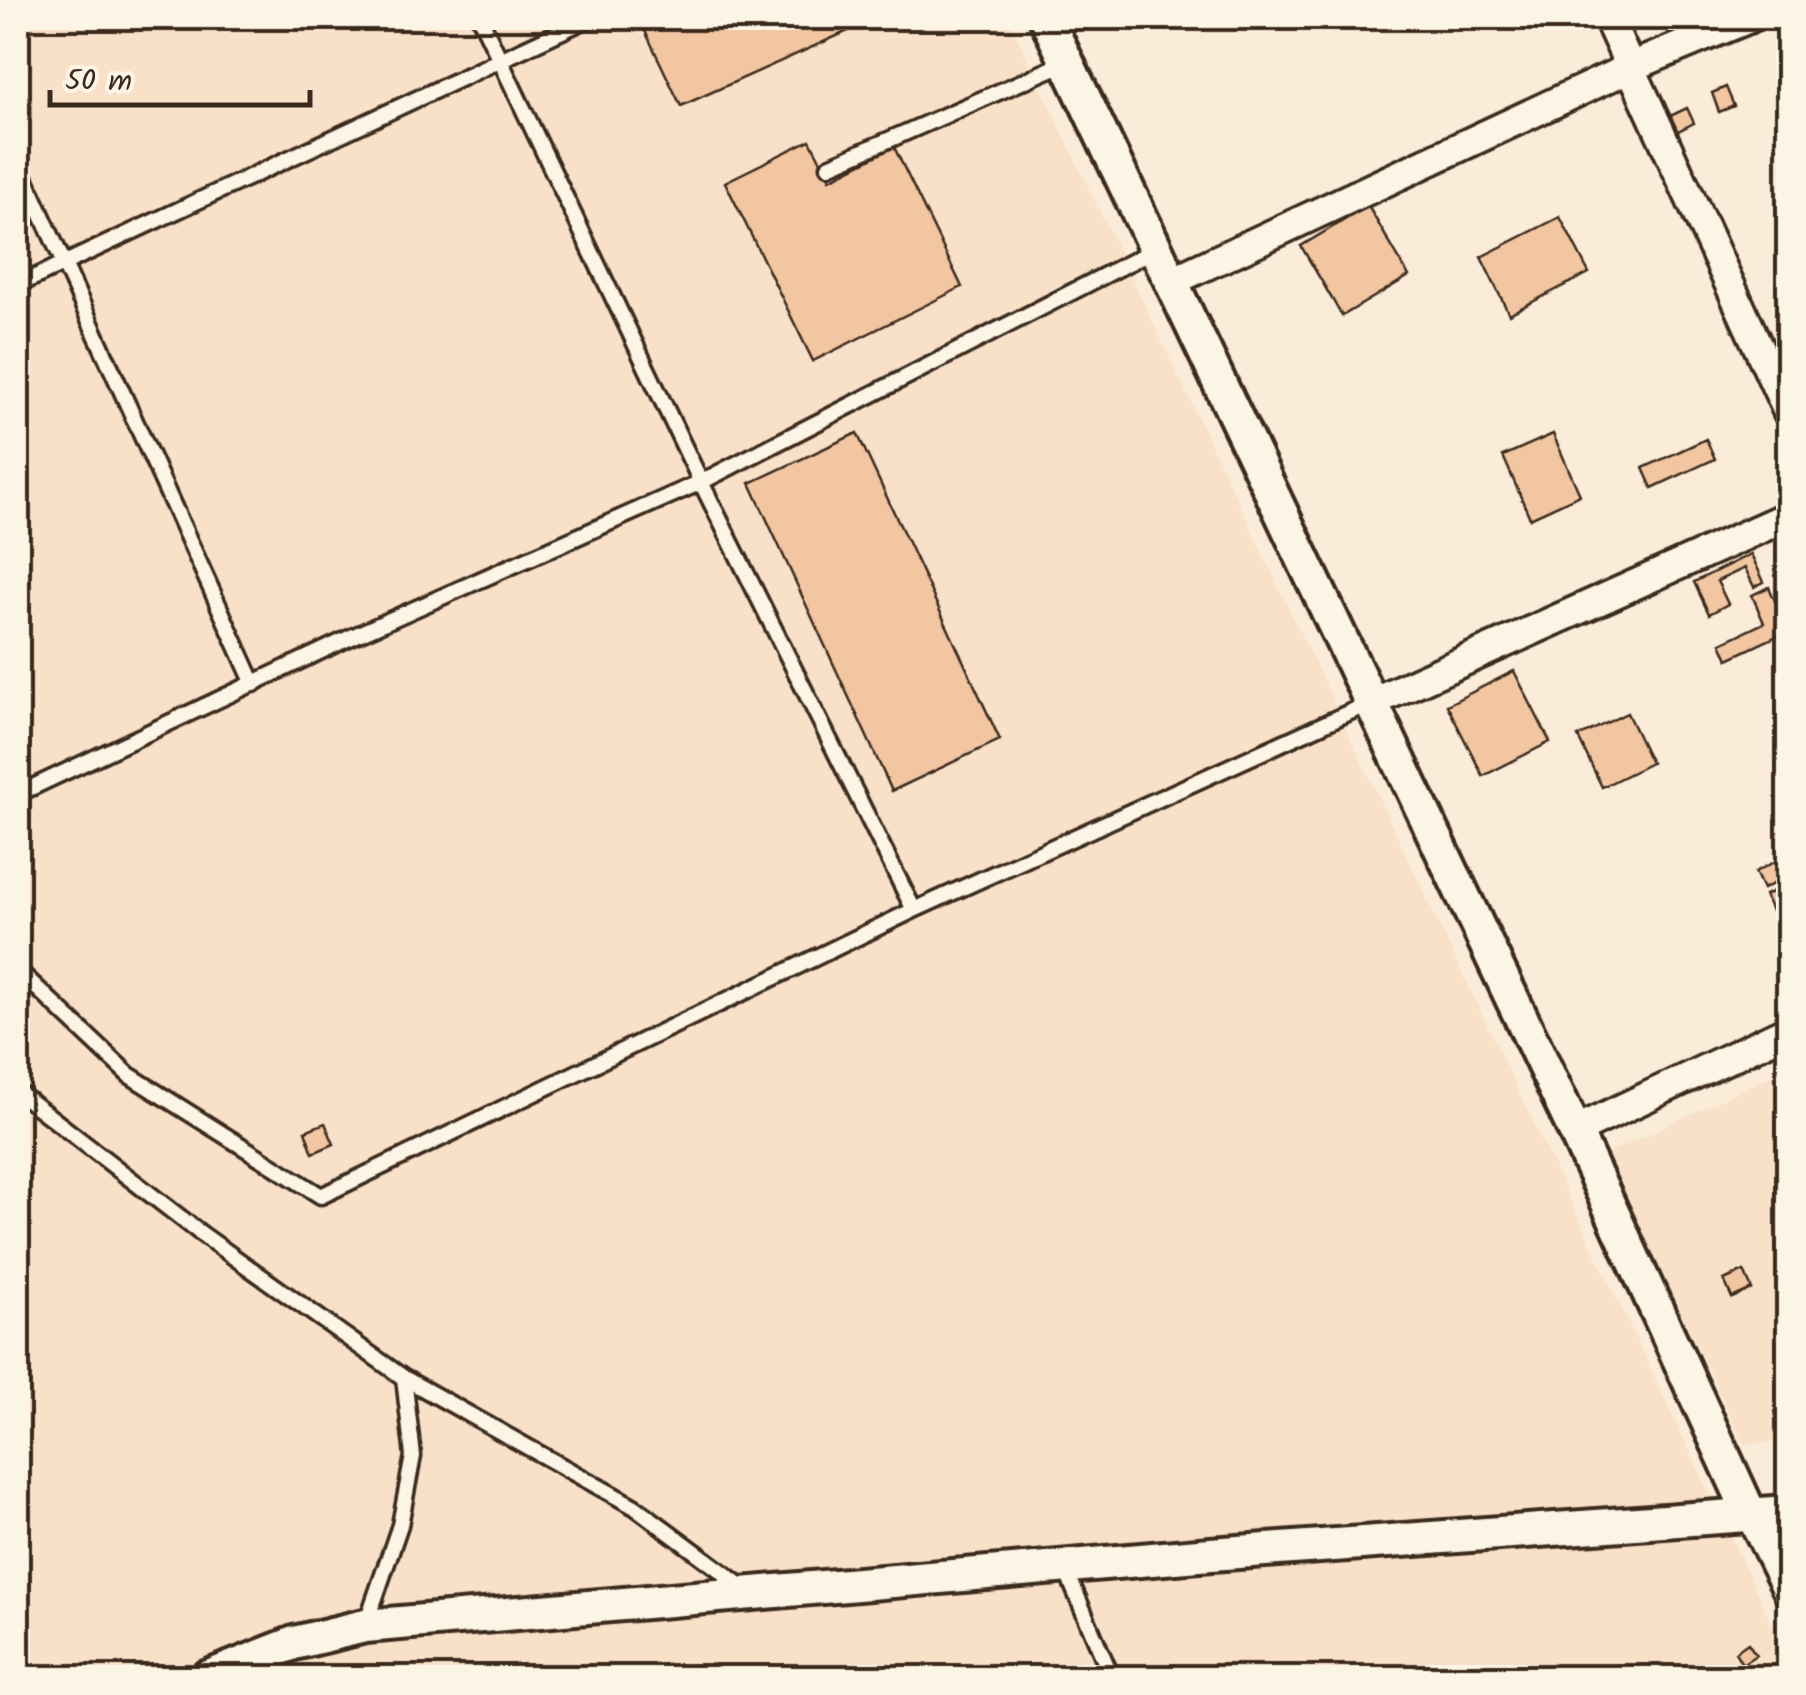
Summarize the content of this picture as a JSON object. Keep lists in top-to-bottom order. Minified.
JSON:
{"scale_bar":"50 m"}
